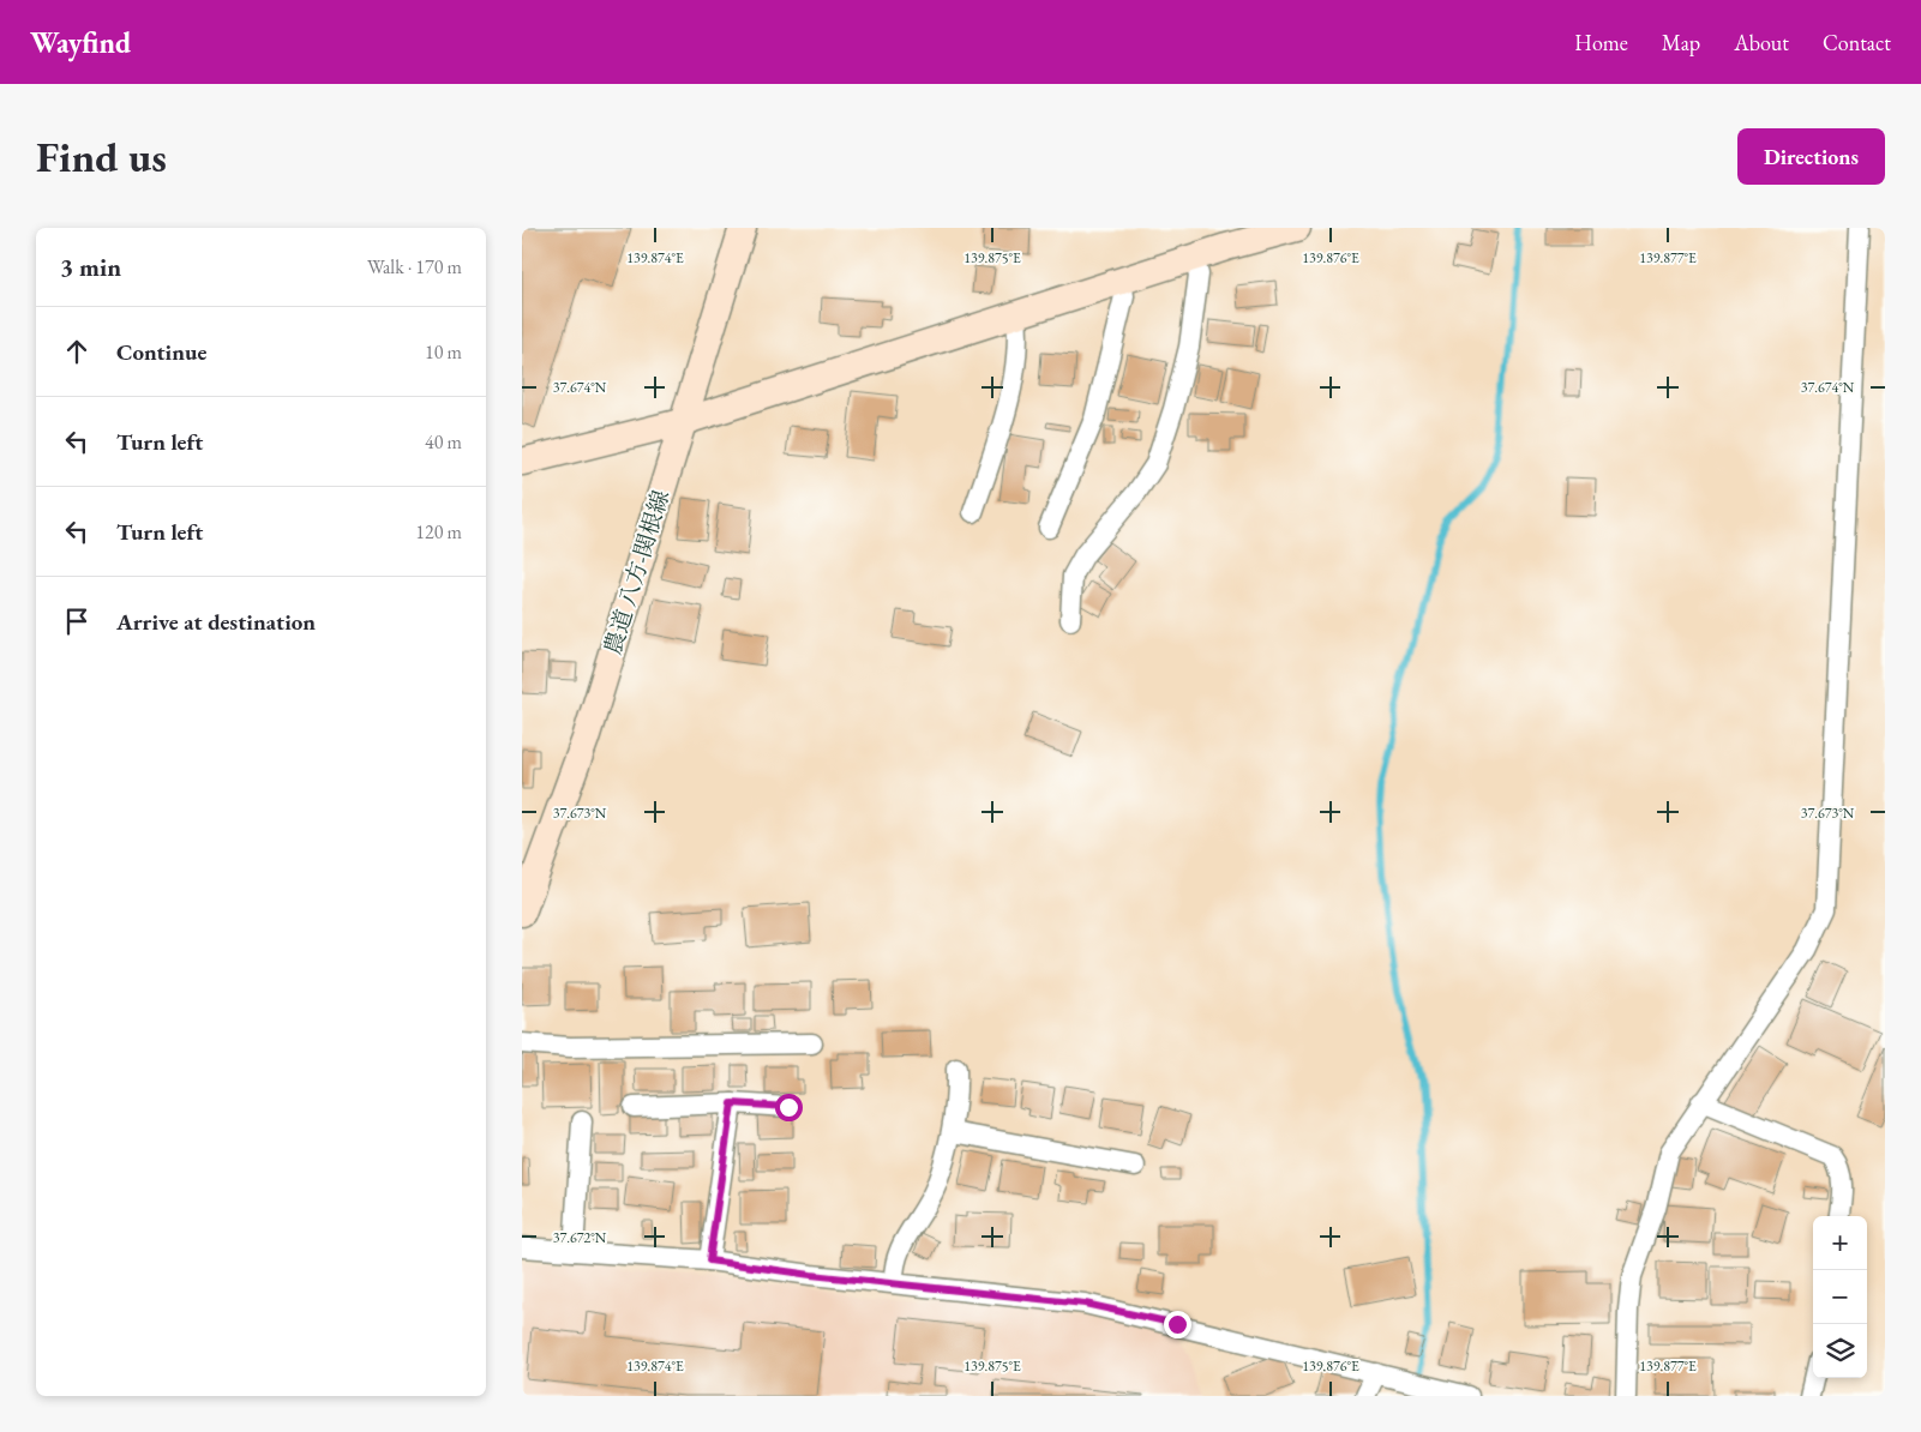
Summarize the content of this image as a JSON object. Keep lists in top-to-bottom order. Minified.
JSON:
{"streets":{"street":["農道 八方-関根線"]},"page":{"header":"Wayfind","nav":["Home","Map","About","Contact"],"buttons":"Directions","title":"Find us","heading":["3 min","Walk · 170 m"],"list":[["Continue","10 m"],["Turn left","40 m"],["Turn left","120 m"],"Arrive at destination"],"map_buttons":["+","−"]},"coordinates":["139.874°E","139.875°E","139.876°E","139.877°E","37.674°N","37.673°N","37.672°N"]}
